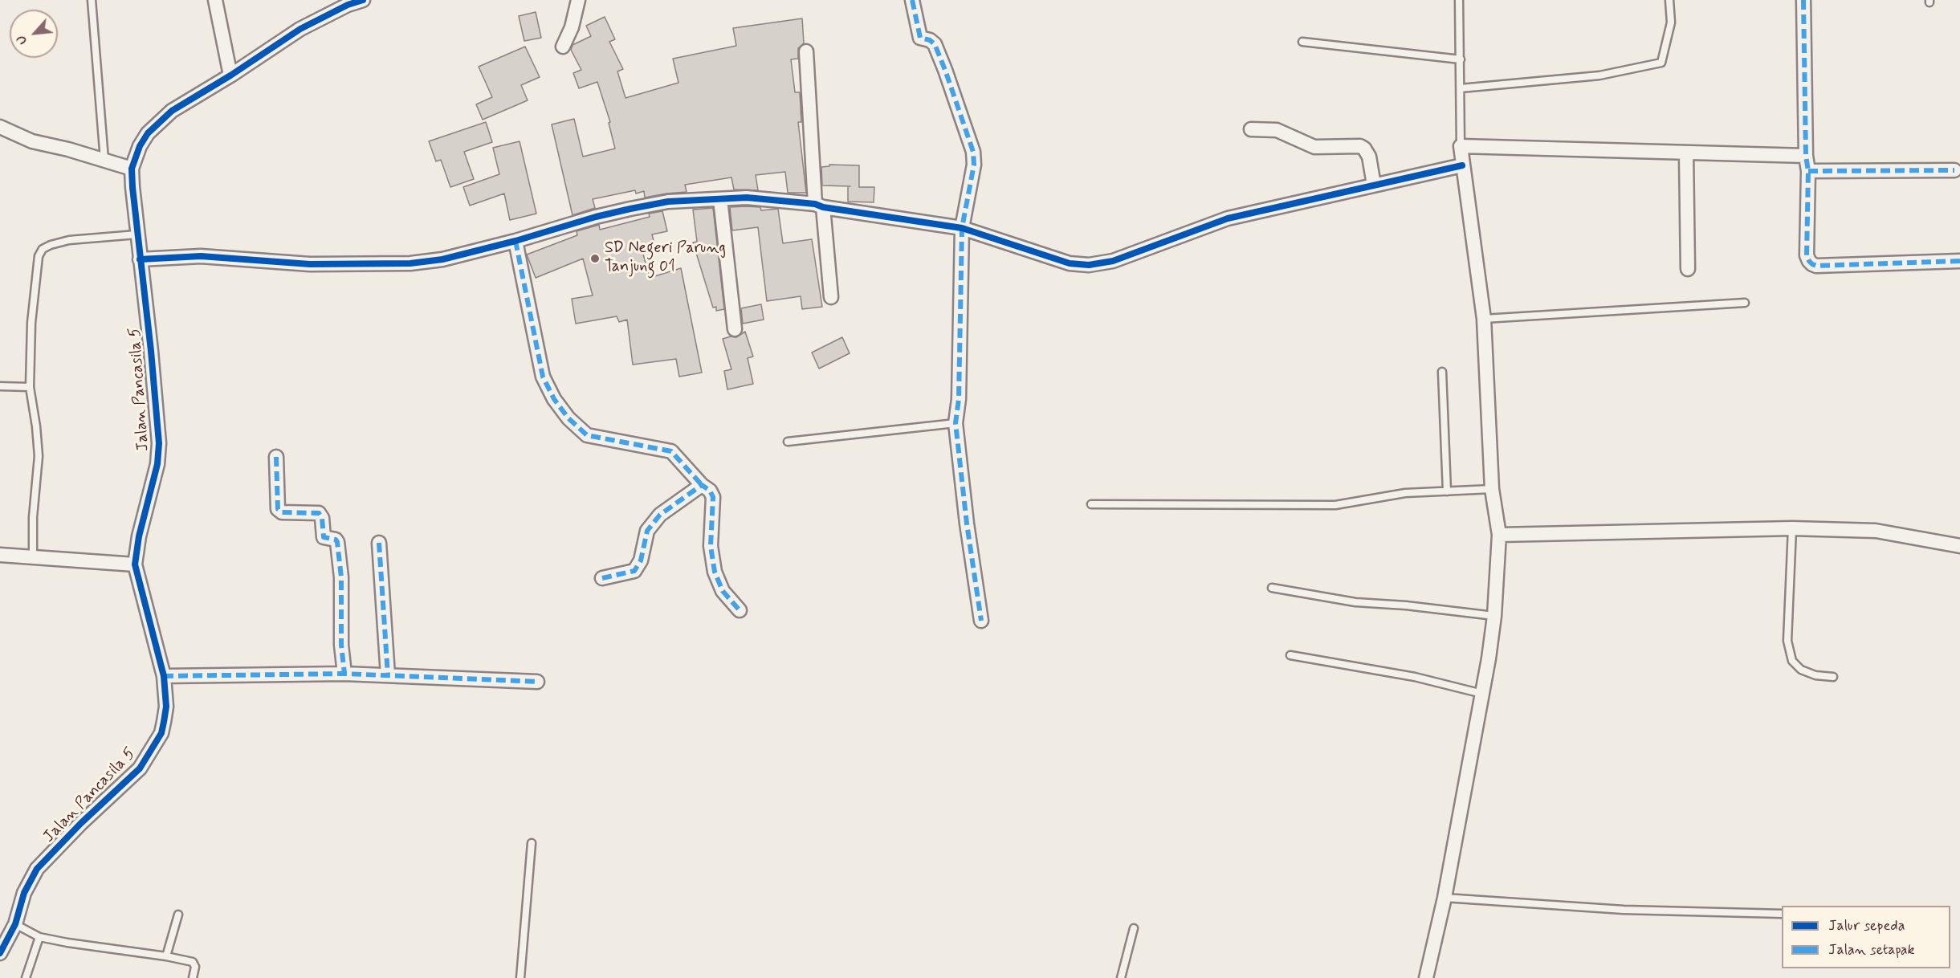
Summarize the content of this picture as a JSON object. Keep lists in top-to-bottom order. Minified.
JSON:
{"streets":{"street":["Jalan Pancasila 5"]},"places":["SD Negeri Parung Tanjung 01"],"legend":["Jalur sepeda","Jalan setapak"],"north":"bottom left"}
